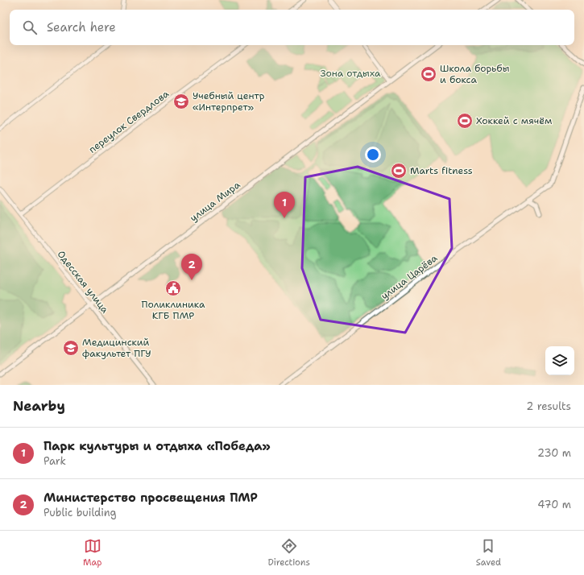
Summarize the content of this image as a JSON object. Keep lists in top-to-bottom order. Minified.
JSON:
{"streets":{"main road":["переулок Свердлова","улица Мира","улица Царёва","Одесская улица"]},"crossings":[["переулок Свердлова","Одесская улица"],["улица Мира","Одесская улица"]],"parks":["Зона отдыха"],"places":{"sports":["Школа борьбы и бокса","Хоккей с мячём","Marts fitness"],"school or university":["Учебный центр «Интерпрет»","Медицинский факультет ПГУ"],"public building":["Поликлиника КГБ ПМР"]},"page":{"search":"Search here","pins":["1","2"],"heading":["Nearby","2 results"],"list":[{"mark":"1","name":"Парк культуры и отдыха «Победа»","note":"Park","value":"230 m"},{"mark":"2","name":"Министерство просвещения ПМР","note":"Public building","value":"470 m"}],"nav":["Map","Directions","Saved"]}}
